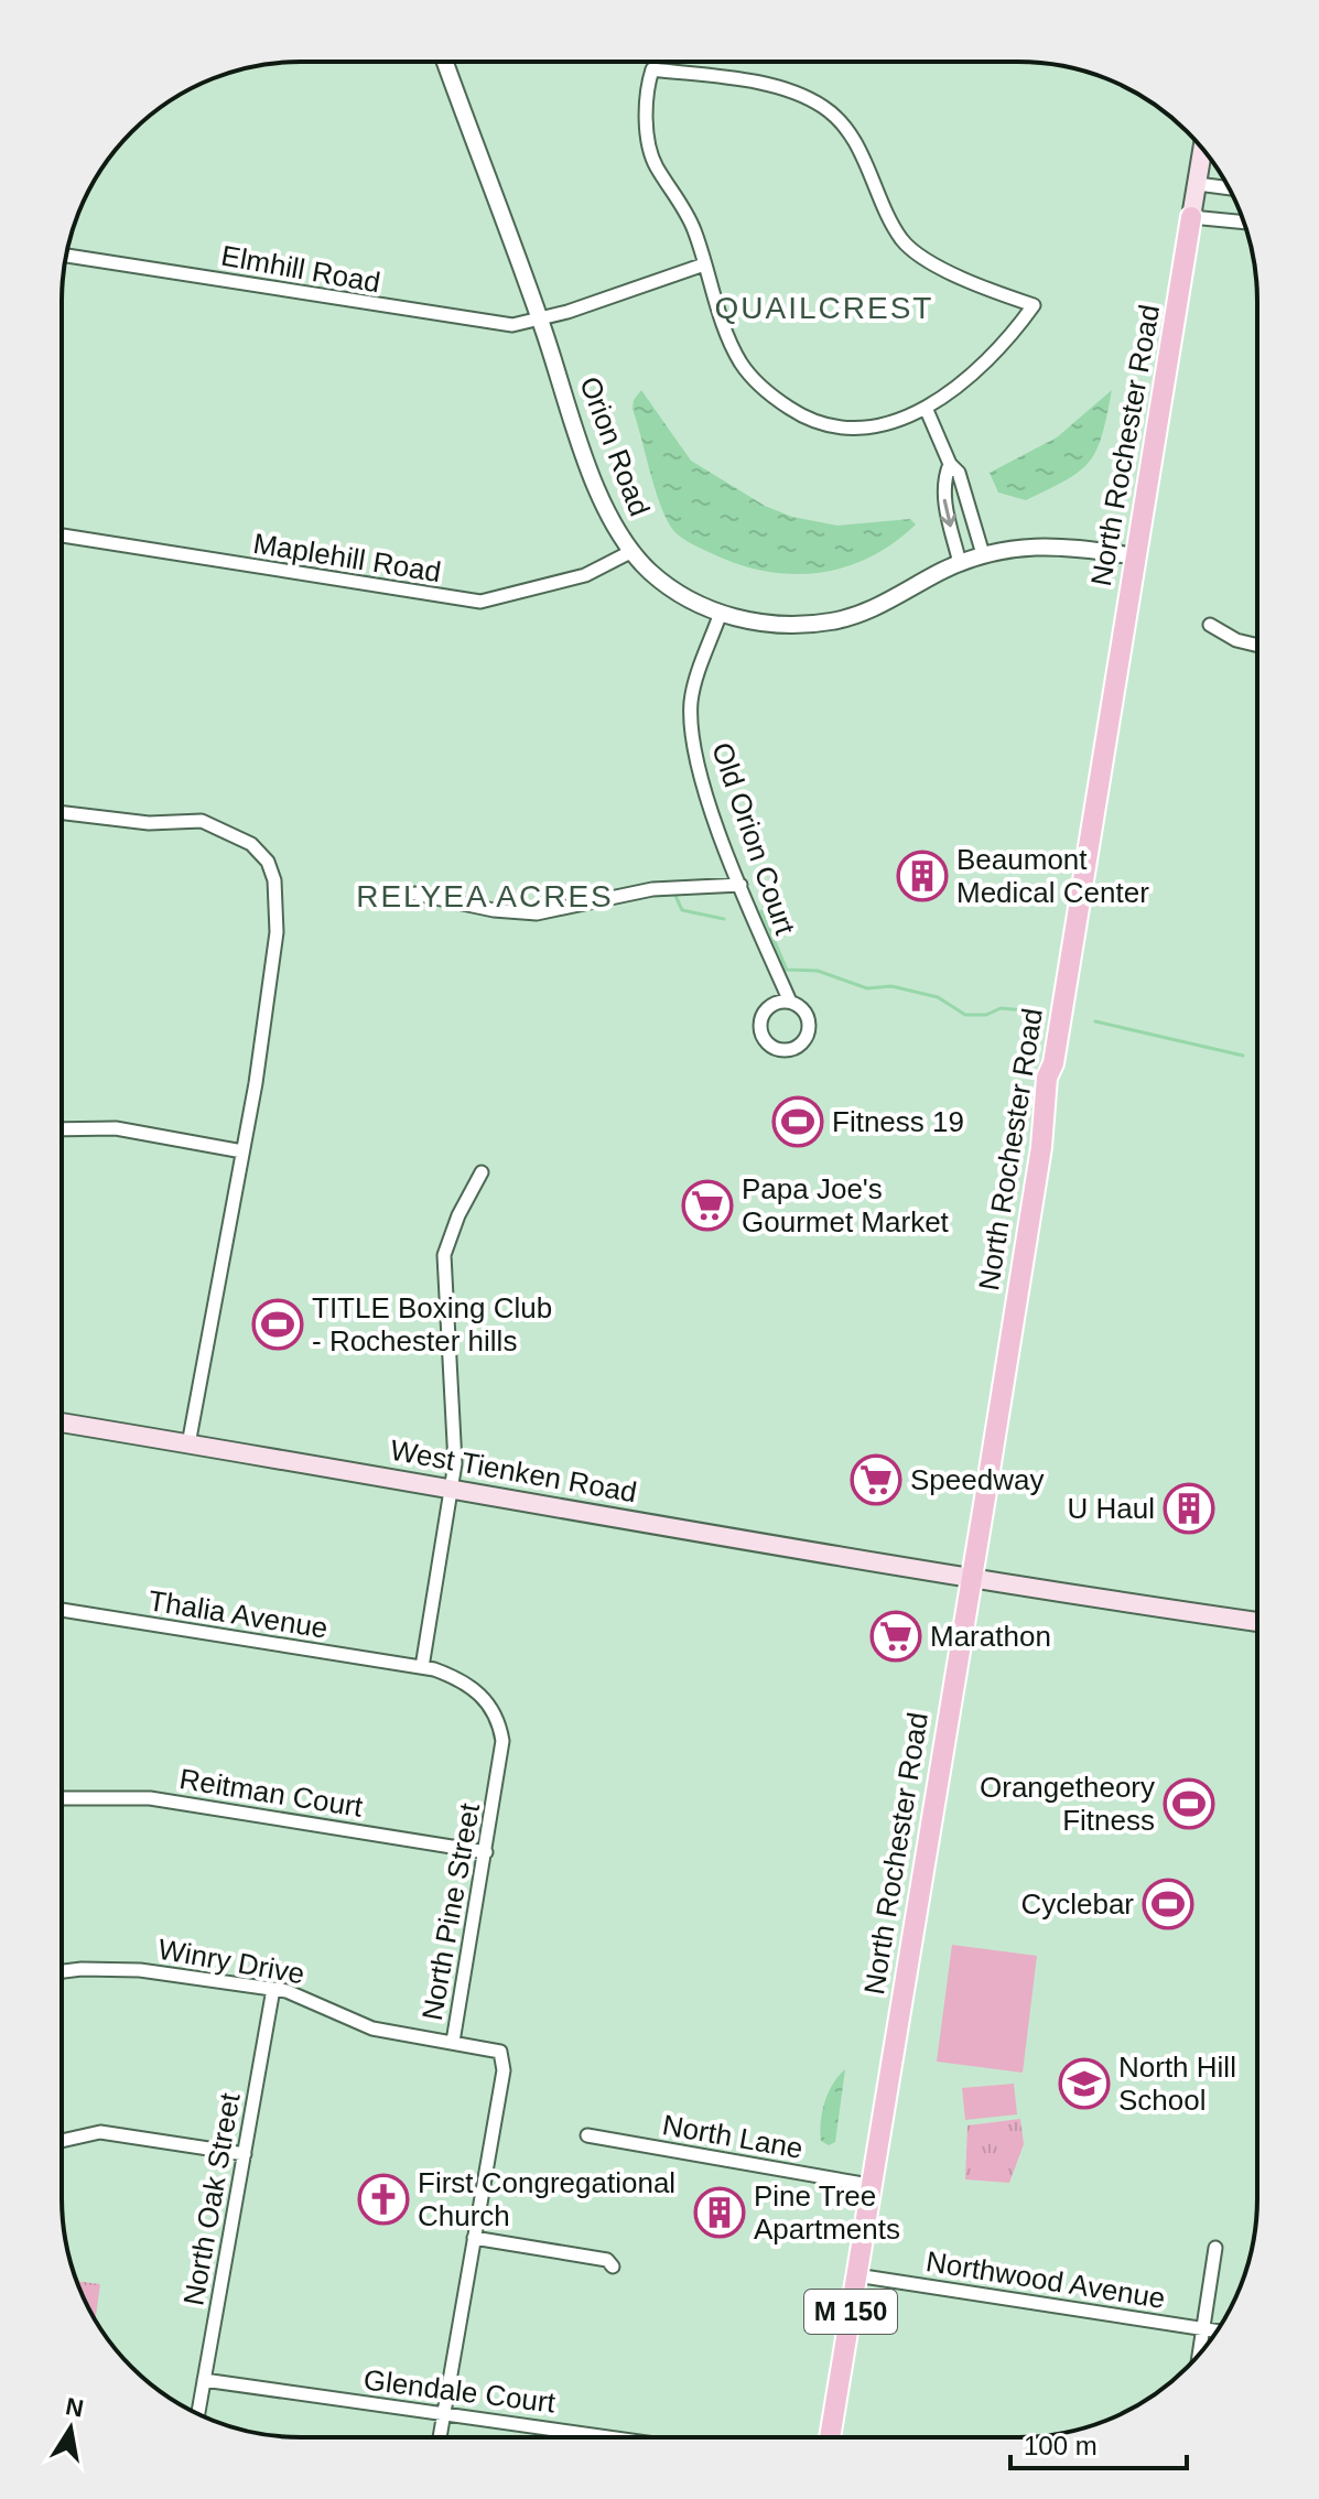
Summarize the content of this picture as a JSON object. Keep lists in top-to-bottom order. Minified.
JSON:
{"streets":{"main road":["North Rochester Road","West Tienken Road","M 150"],"street":["Elmhill Road","Orion Road","Maplehill Road","Old Orion Court","Thalia Avenue","Reitman Court","North Pine Street","Winry Drive","North Lane","North Oak Street","Northwood Avenue","Glendale Court"]},"crossings":[["Elmhill Road","Orion Road"],["North Rochester Road","Orion Road"],["North Rochester Road","West Tienken Road"],["North Rochester Road","North Lane"],["North Rochester Road","M 150"],["Orion Road","Maplehill Road"],["Orion Road","Old Orion Court"],["Thalia Avenue","North Pine Street"],["Reitman Court","North Pine Street"],["North Pine Street","Winry Drive"],["North Pine Street","Glendale Court"],["Winry Drive","North Oak Street"],["North Lane","M 150"],["North Oak Street","Glendale Court"],["Northwood Avenue","M 150"]],"districts":["QUAILCREST","RELYEA ACRES"],"places":{"building":["Beaumont Medical Center","U Haul","Pine Tree Apartments"],"sports":["Fitness 19","TITLE Boxing Club - Rochester hills","Orangetheory Fitness","Cyclebar"],"supermarket":["Papa Joe's Gourmet Market","Speedway","Marathon"],"school or university":["North Hill School"],"church":["First Congregational Church"]},"scale_bar":"100 m","north":"top"}
